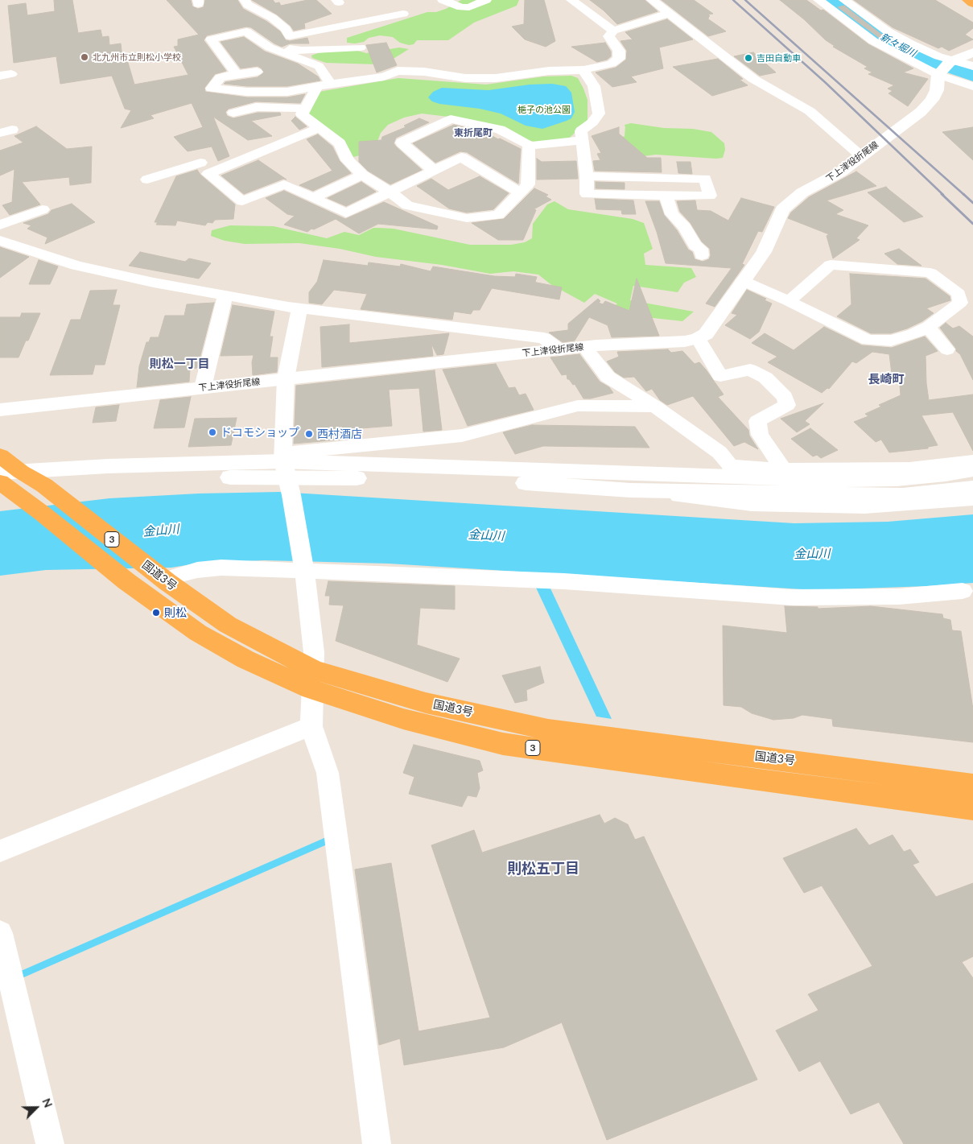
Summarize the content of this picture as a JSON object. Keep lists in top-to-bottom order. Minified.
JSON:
{"streets":{"highway":["3","国道3号"],"street":["下上津役折尾線"]},"districts":["東折尾町","則松一丁目","長崎町","則松五丁目"],"water":["新々堀川","金山川"],"parks":["梔子の池公園"],"places":["北九州市立則松小学校","吉田自動車","ドコモショップ","西村酒店","則松"],"north":"top right"}
